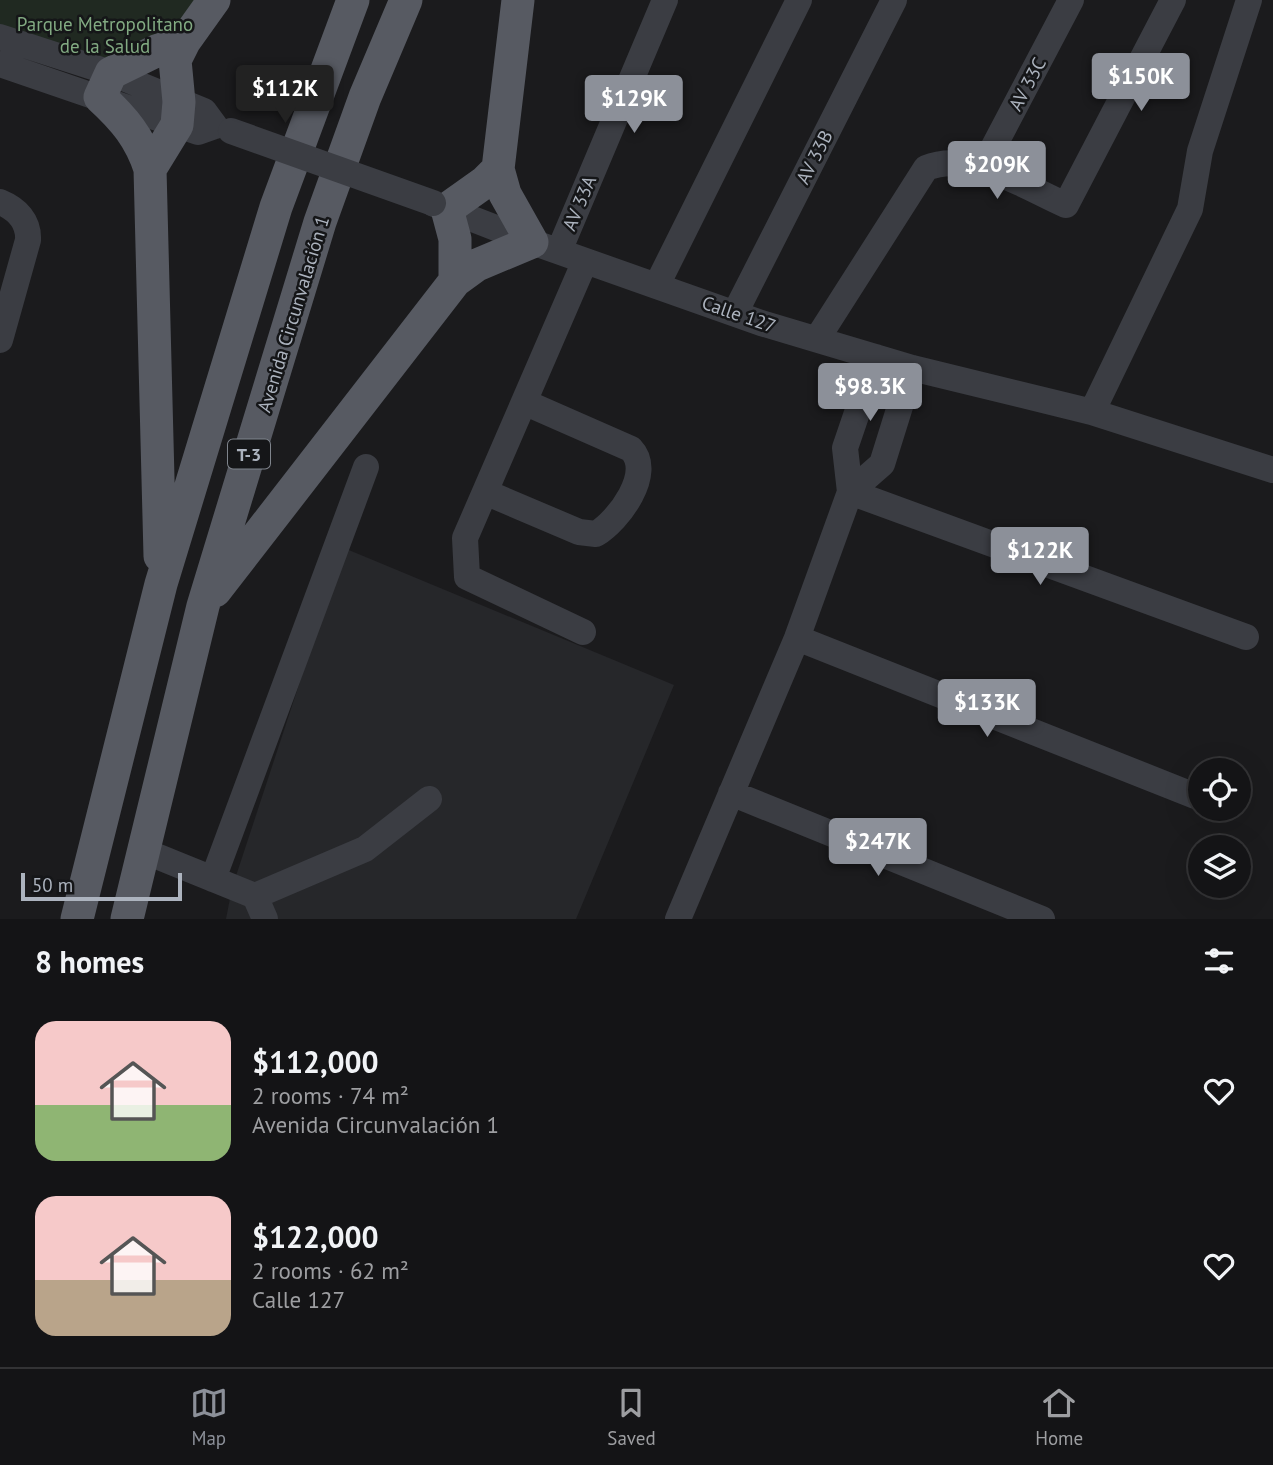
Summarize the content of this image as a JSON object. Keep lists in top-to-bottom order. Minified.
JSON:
{"streets":{"main road":["Avenida Circunvalación 1","T-3"],"street":["AV 33C","AV 33B","AV 33A","Calle 127"]},"crossings":[["AV 33B","Calle 127"],["AV 33A","Calle 127"]],"parks":["Parque Metropolitano de la Salud"],"scale_bar":"50 m","page":{"price":["$150K","$112K","$129K","$209K","$98.3K","$122K","$133K","$247K"],"scale":"50 m","heading":"8 homes","list":[{"name":"$112,000","note":"2 rooms · 74 m² · Avenida Circunvalación 1"},{"name":"$122,000","note":"2 rooms · 62 m² · Calle 127"}],"tabs":["Map","Saved","Home"]}}
